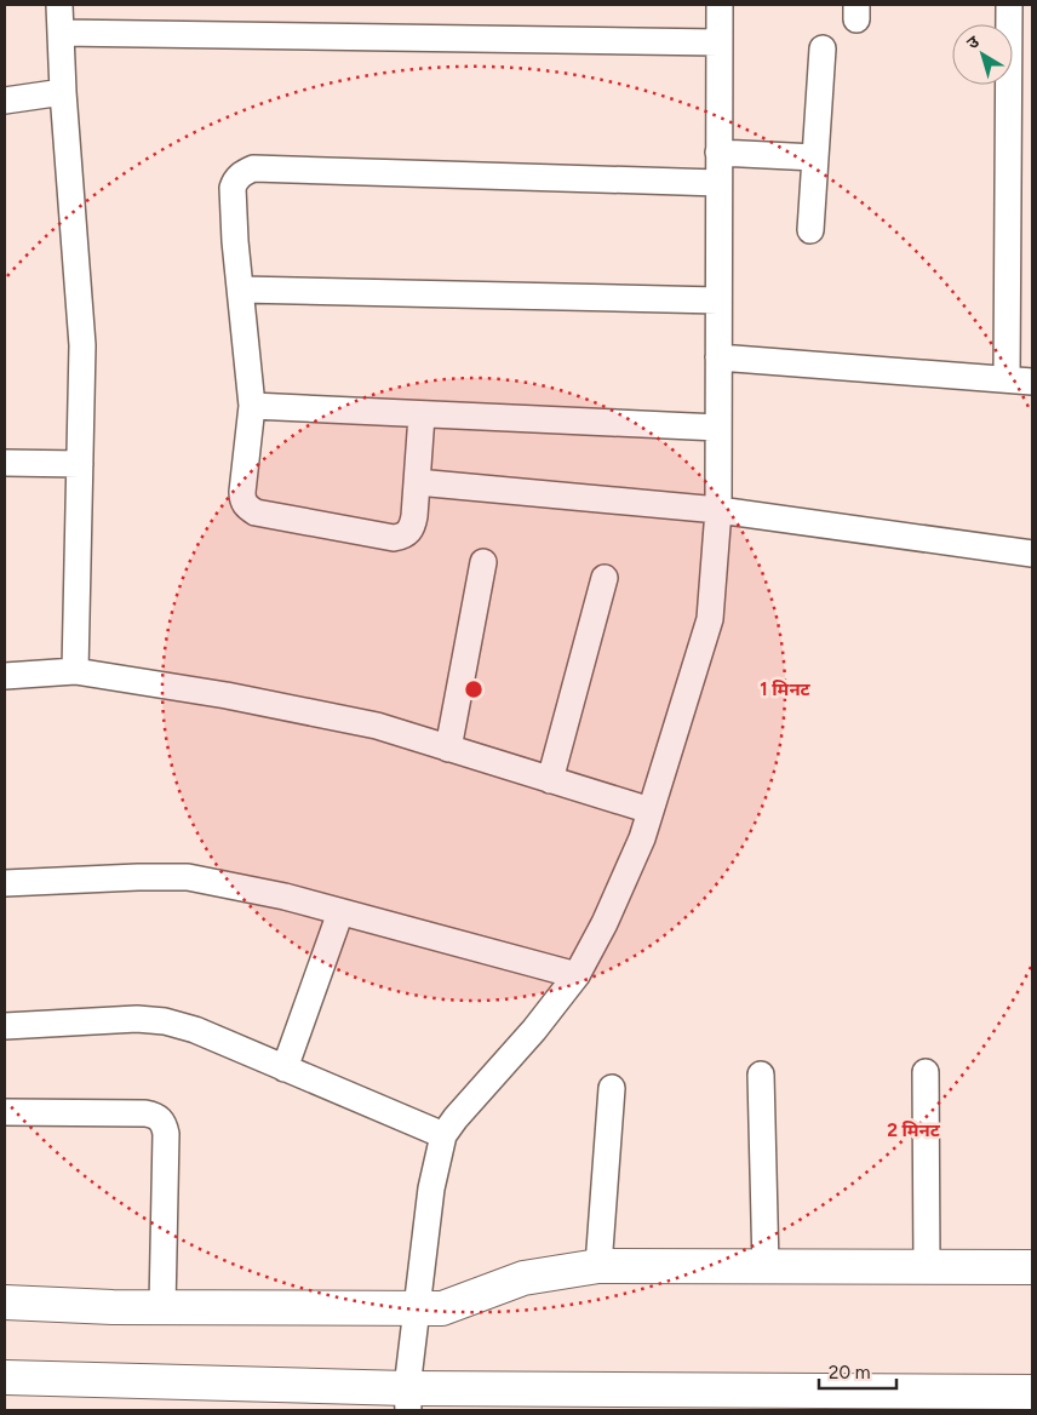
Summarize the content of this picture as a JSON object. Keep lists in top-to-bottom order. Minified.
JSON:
{"scale_bar":"20 m","north":"top left","rings":["1 मिनट","2 मिनट"]}
